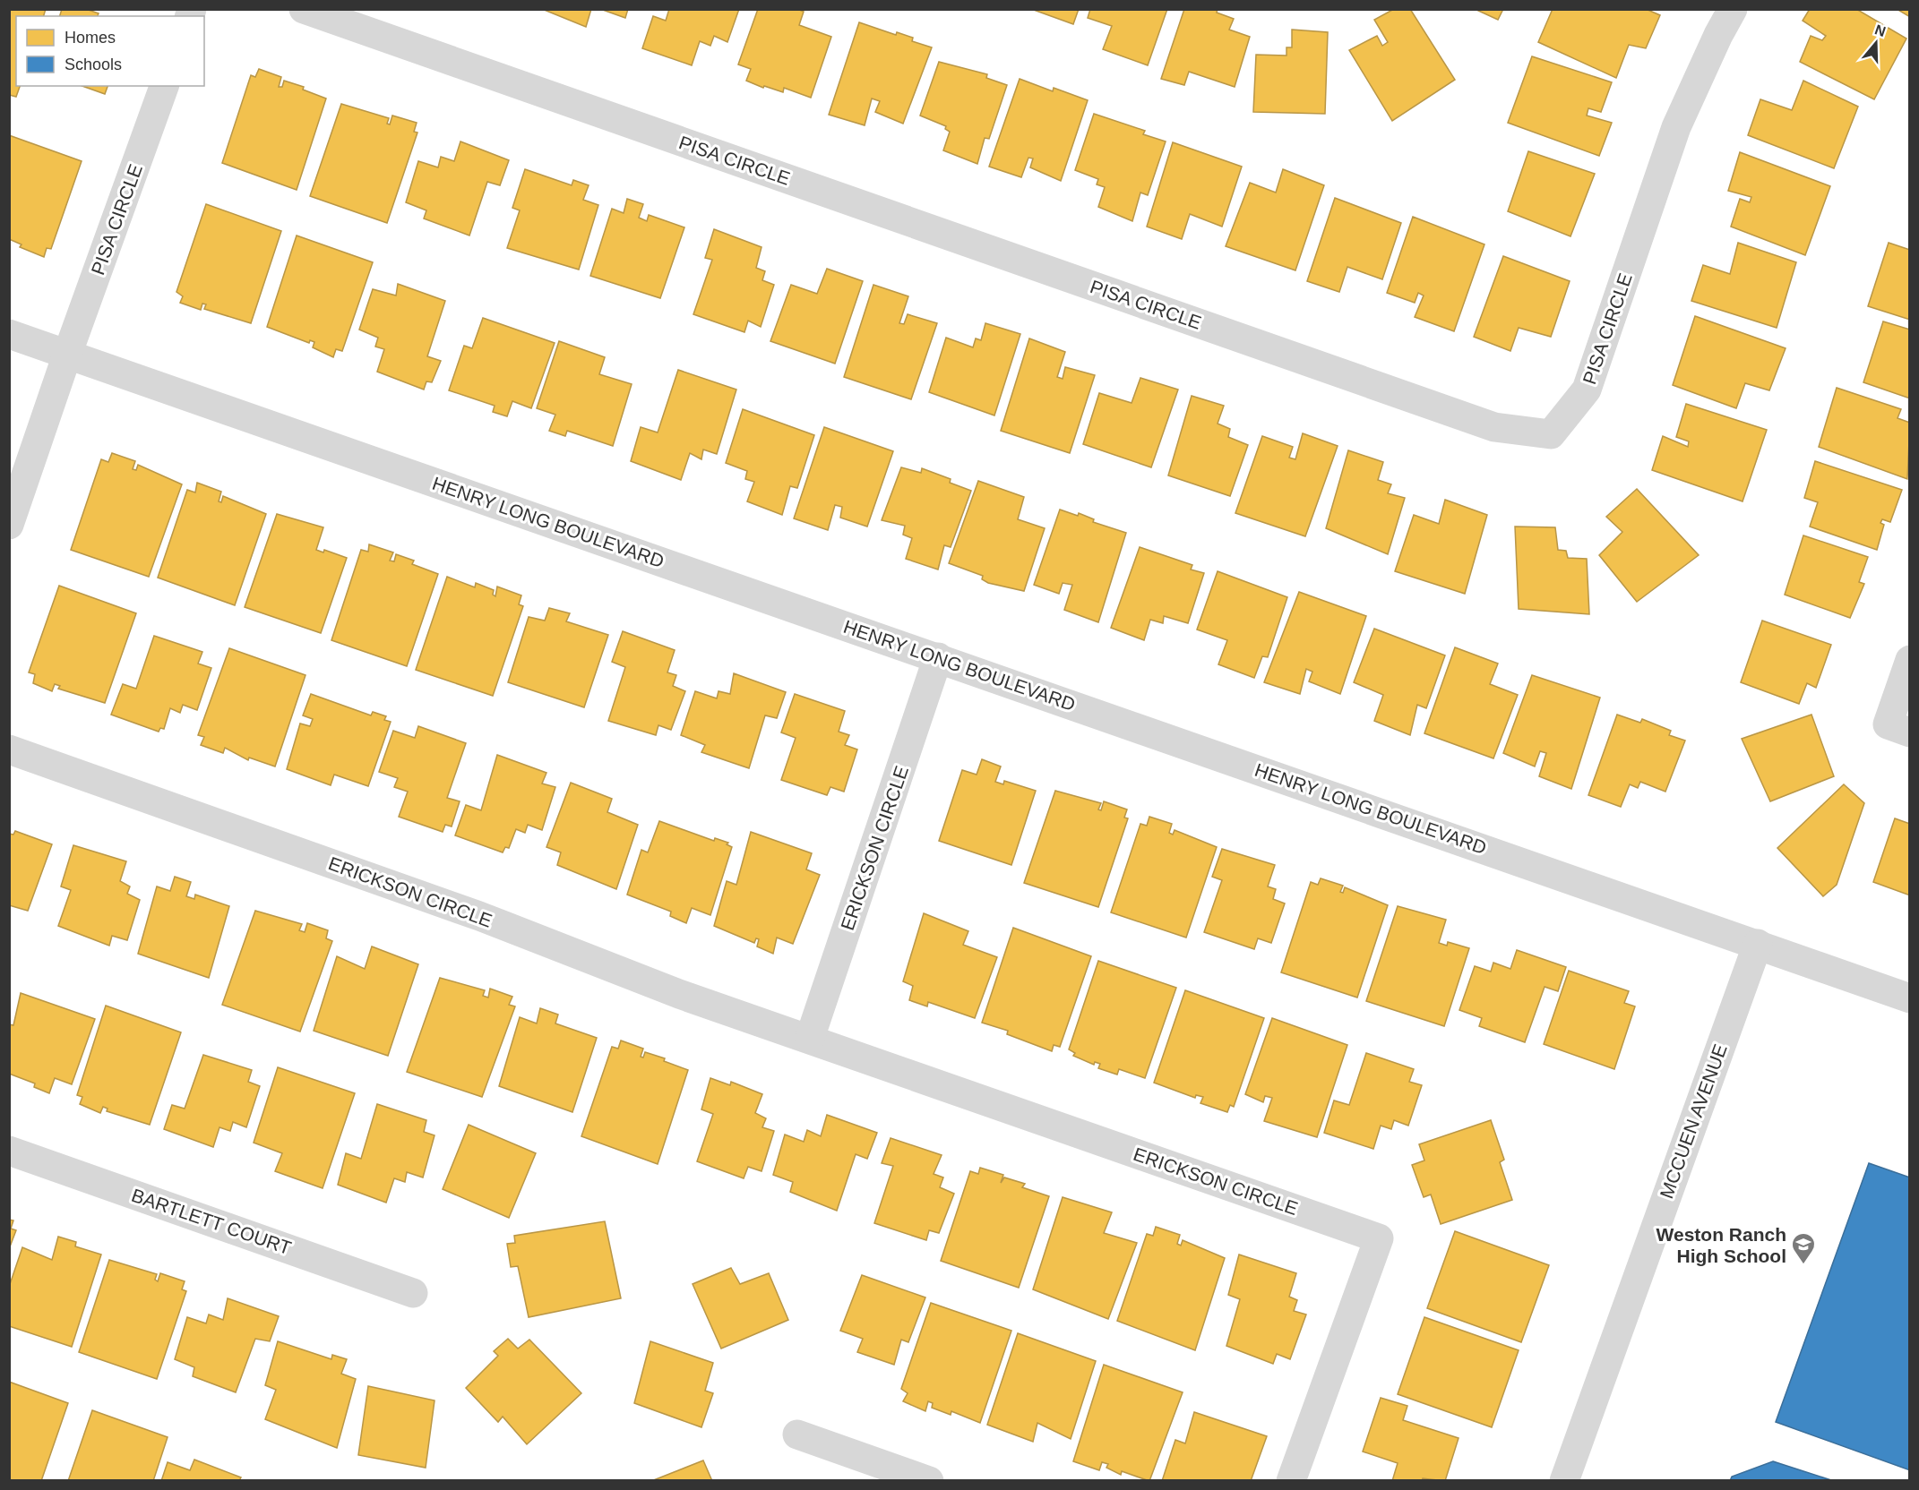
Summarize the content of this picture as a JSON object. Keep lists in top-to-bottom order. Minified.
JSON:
{"streets":{"street":["PISA CIRCLE","HENRY LONG BOULEVARD","ERICKSON CIRCLE","MCCUEN AVENUE","BARTLETT COURT"]},"crossings":[["PISA CIRCLE","HENRY LONG BOULEVARD"],["HENRY LONG BOULEVARD","ERICKSON CIRCLE"],["HENRY LONG BOULEVARD","MCCUEN AVENUE"]],"places":{"school or university":["Weston Ranch High School"]},"legend":["Homes","Schools"],"north":"top"}
